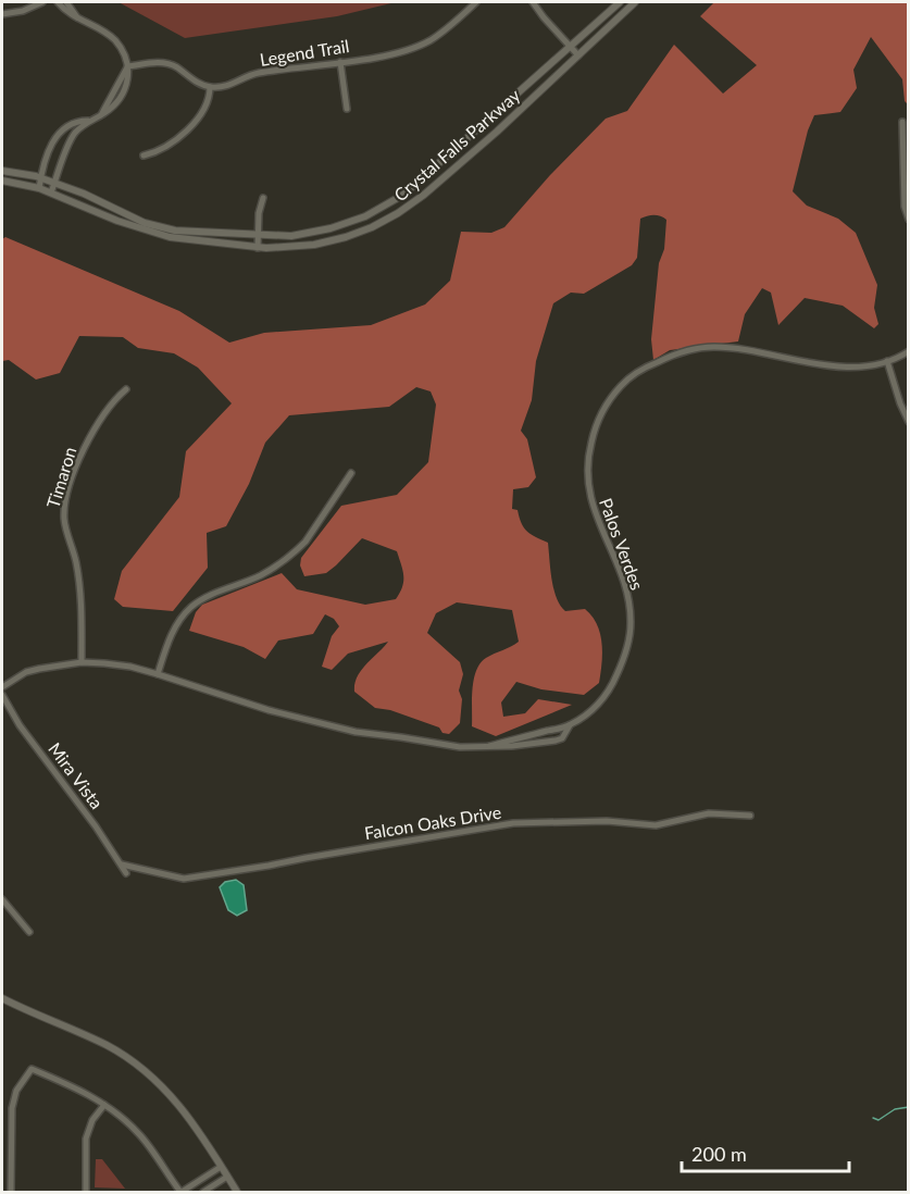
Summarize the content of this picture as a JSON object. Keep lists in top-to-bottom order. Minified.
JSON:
{"streets":{"street":["Legend Trail","Crystal Falls Parkway","Timaron","Palos Verdes","Mira Vista","Falcon Oaks Drive"]},"crossings":[["Timaron","Palos Verdes"],["Mira Vista","Falcon Oaks Drive"]],"scale_bar":"200 m"}
